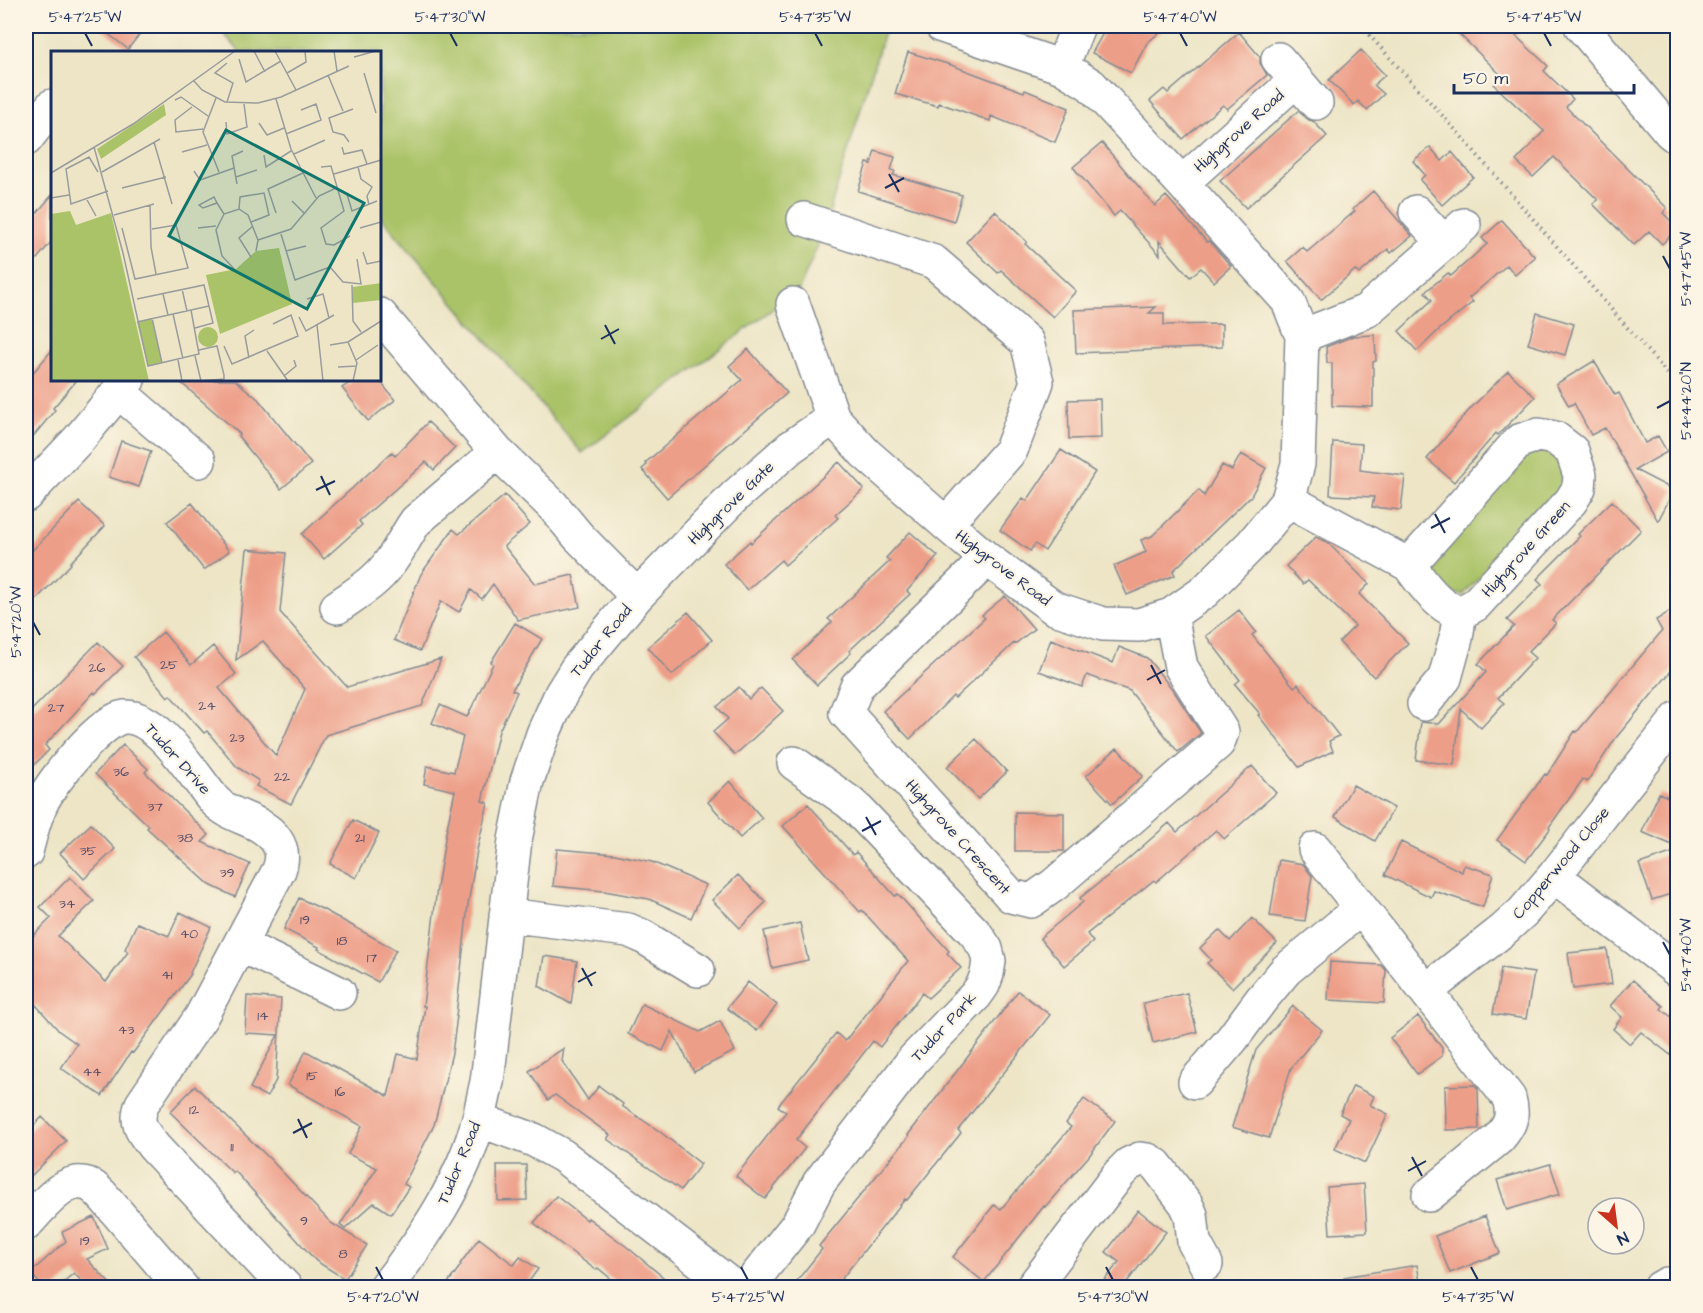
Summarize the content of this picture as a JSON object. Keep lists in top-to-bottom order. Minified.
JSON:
{"streets":{"street":["Highgrove Road","Highgrove Gate","Highgrove Green","Tudor Road","Tudor Drive","Highgrove Crescent","Copperwood Close","Tudor Park"]},"crossings":[["Highgrove Road","Highgrove Gate"],["Highgrove Road","Highgrove Crescent"],["Highgrove Gate","Tudor Road"]],"house_numbers":["25","26","24","27","23","36","22","37","38","21","35","39","34","19","40","18","17","41","14","43","44","15","16","12","11","9","19","8"],"scale_bar":"50 m","north":"bottom right","coordinates":["5°47'25\"W","5°47'30\"W","5°47'35\"W","5°47'40\"W","5°47'45\"W","54°44'20\"N","5°47'20\"W"]}
